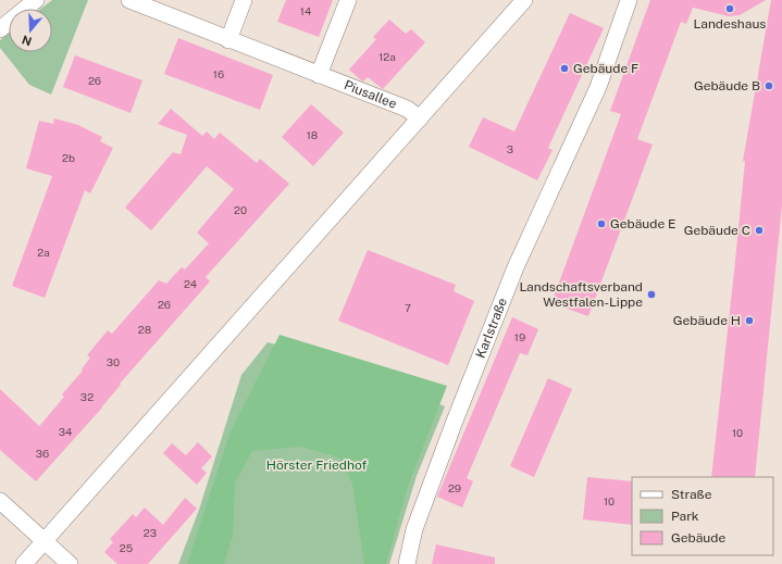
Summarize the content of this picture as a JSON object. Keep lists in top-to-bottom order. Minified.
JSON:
{"streets":{"street":["Piusallee","Karlstraße"]},"parks":["Hörster Friedhof"],"places":["Landeshaus","Gebäude F","Gebäude B","Gebäude E","Gebäude C","Landschaftsverband Westfalen-Lippe","Gebäude H"],"house_numbers":["14","12a","16","26","18","3","2b","20","2a","24","26","7","28","19","30","32","34","10","36","29","10","23","25"],"legend":["Straße","Park","Gebäude"],"north":"bottom"}
